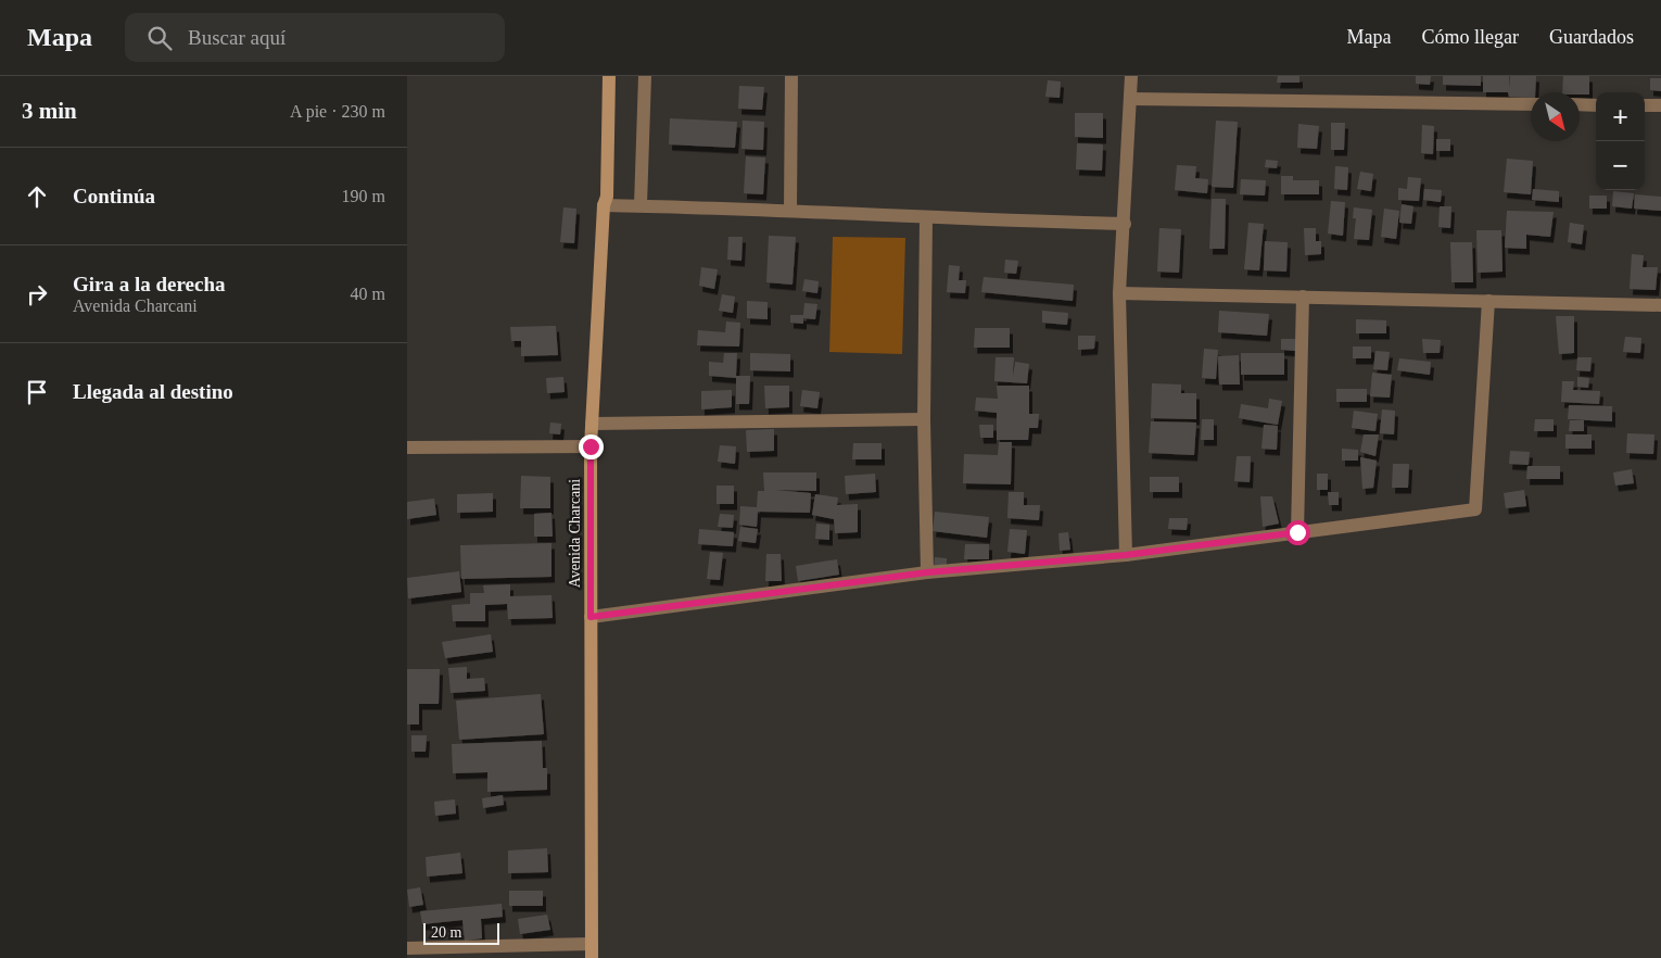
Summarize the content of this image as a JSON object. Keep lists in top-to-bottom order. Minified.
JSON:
{"streets":{"main road":["Avenida Charcani"]},"scale_bar":"20 m","north":"bottom right","page":{"header":"Mapa","search":"Buscar aquí","nav":["Mapa","Cómo llegar","Guardados"],"heading":["3 min","A pie · 230 m"],"map_buttons":["+","−"],"list":[["Continúa","190 m"],["Gira a la derecha","Avenida Charcani","40 m"],"Llegada al destino"],"scale":"20 m"}}
